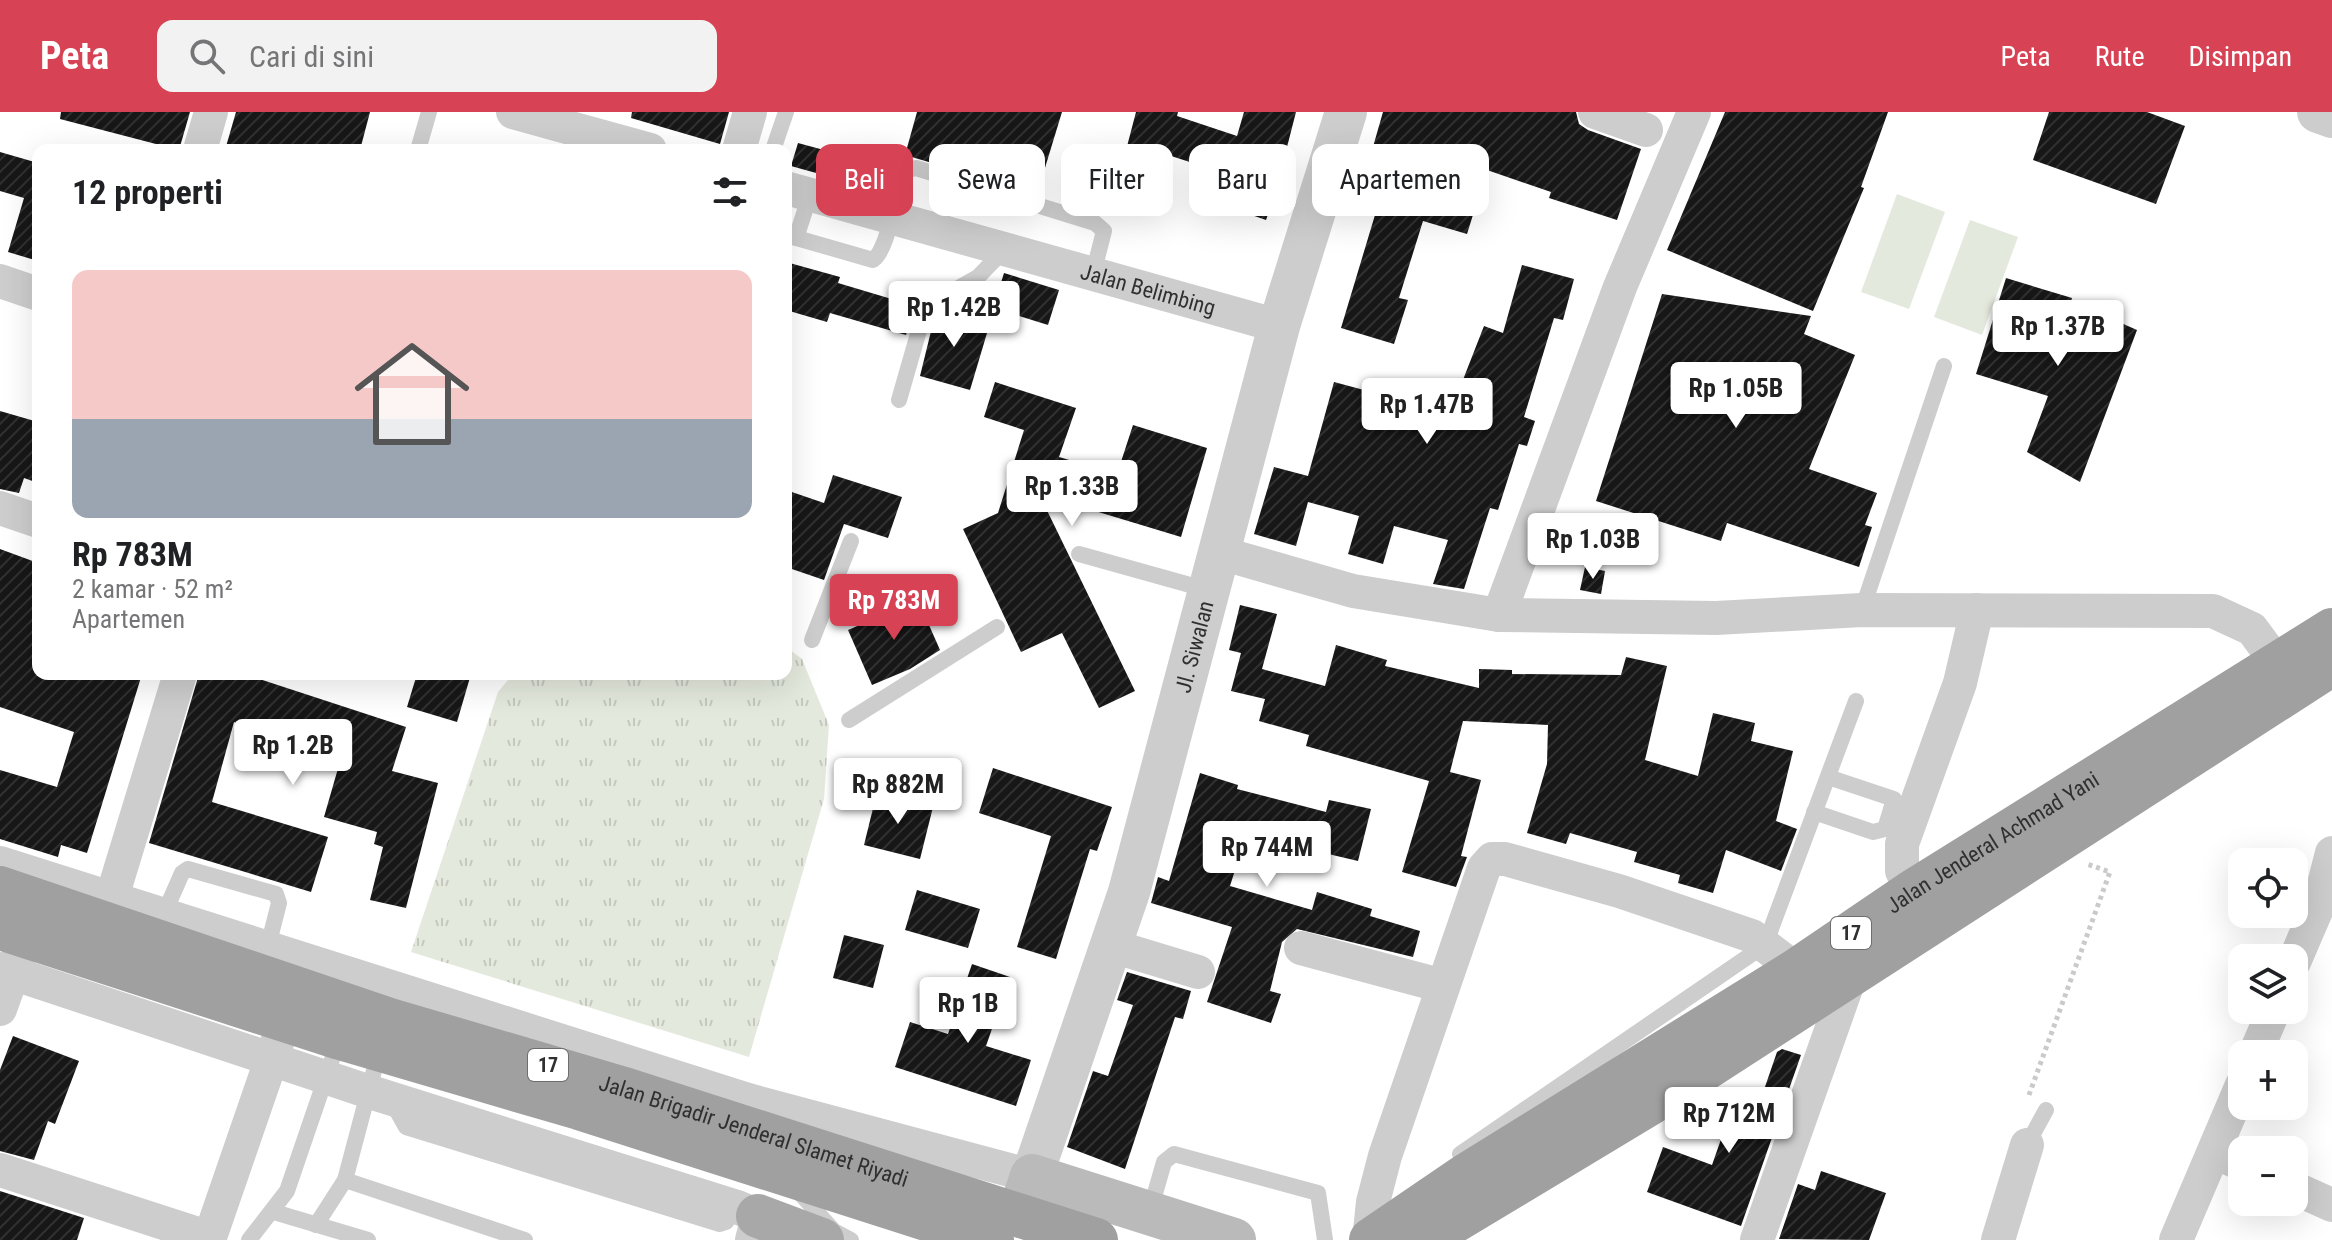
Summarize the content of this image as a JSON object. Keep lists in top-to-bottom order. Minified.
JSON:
{"streets":{"highway":["Jalan Jenderal Achmad Yani","17","Jalan Brigadir Jenderal Slamet Riyadi"],"street":["Jalan Belimbing","Jl. Siwalan"]},"crossings":[["Jalan Belimbing","Jl. Siwalan"],["Jl. Siwalan","Jalan Brigadir Jenderal Slamet Riyadi"]],"page":{"header":"Peta","search":"Cari di sini","nav":["Peta","Rute","Disimpan"],"chip":["Beli","Sewa","Filter","Baru","Apartemen"],"heading":"12 properti","list":[{"name":"Rp 783M","note":"2 kamar · 52 m² · Apartemen"}],"price":["Rp 1.42B","Rp 1.37B","Rp 1.05B","Rp 1.47B","Rp 1.33B","Rp 1.03B","Rp 783M","Rp 1.2B","Rp 882M","Rp 744M","Rp 1B","Rp 712M"],"map_buttons":["+","−"]}}
